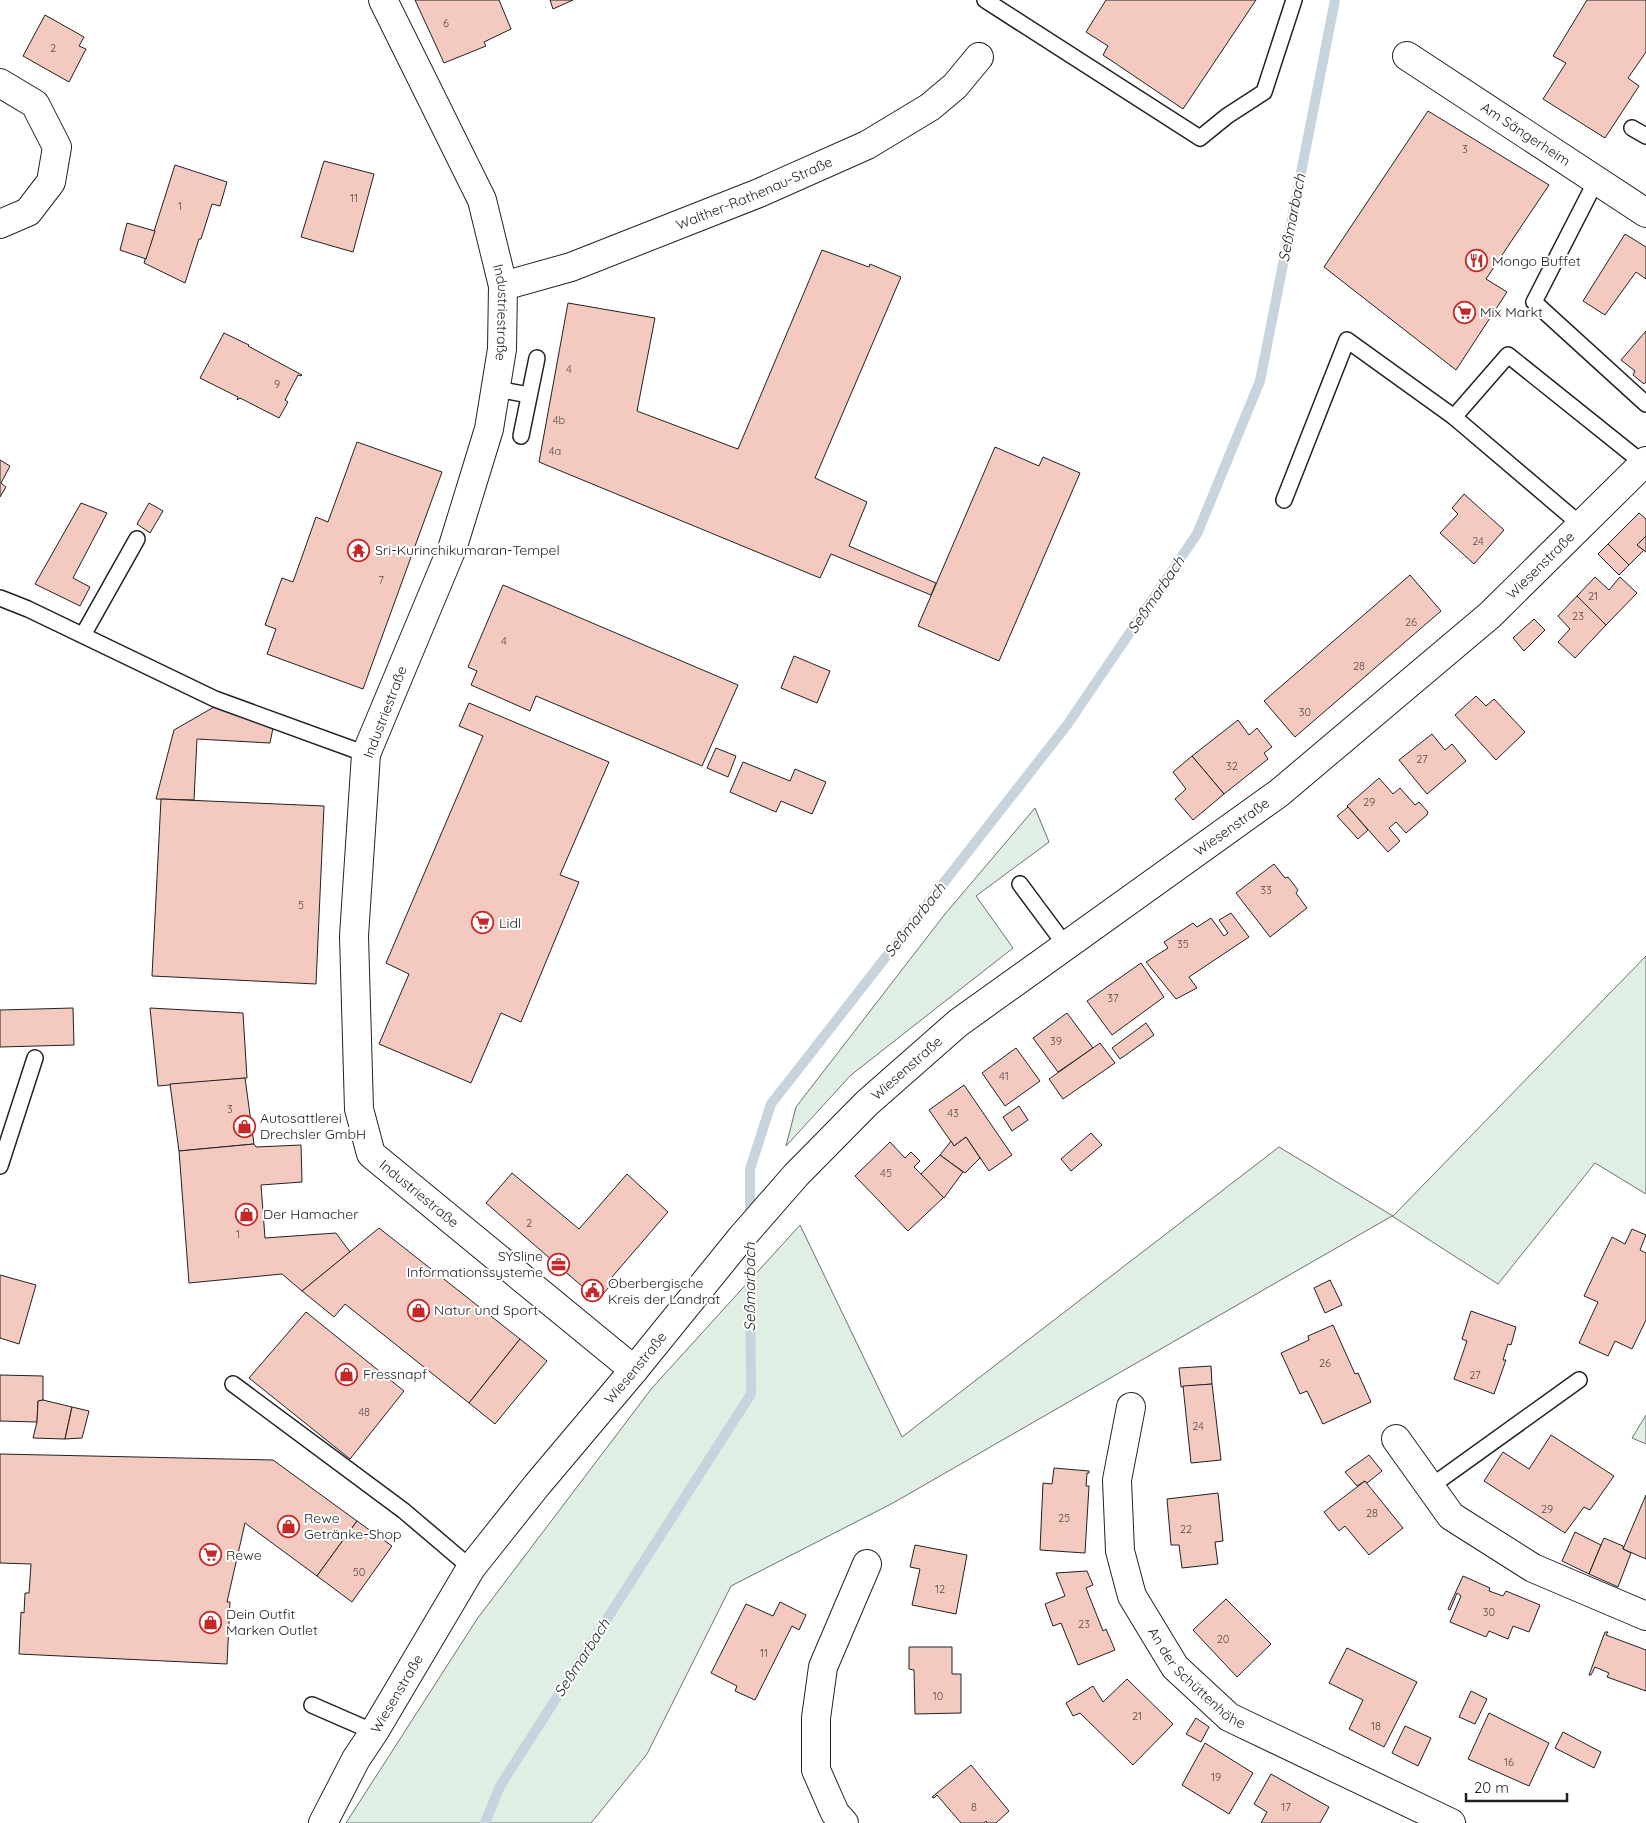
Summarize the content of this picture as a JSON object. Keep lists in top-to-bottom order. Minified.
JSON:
{"streets":{"street":["Am Sängerheim","Walther-Rathenau-Straße","Industriestraße","Wiesenstraße","An der Schüttenhöhe"]},"crossings":[["Walther-Rathenau-Straße","Industriestraße"],["Industriestraße","Wiesenstraße"]],"water":["Seßmarbach"],"places":{"restaurant":["Mongo Buffet"],"supermarket":["Mix Markt","Lidl","Rewe"],"temple":["Sri-Kurinchikumaran-Tempel"],"shop":["Autosattlerei Drechsler GmbH","Der Hamacher","Natur und Sport","Fressnapf","Rewe Getränke-Shop","Dein Outfit Marken Outlet"],"office":["SYSline Informationssysteme"],"public building":["Oberbergische Kreis der Landrat"]},"house_numbers":["6","2","3","11","1","4","9","4b","4a","24","7","21","23","26","4","28","30","27","32","29","33","5","35","37","39","41","3","43","45","2","1","26","27","48","24","29","28","25","22","50","12","30","23","20","11","10","21","18","16","19","8","17"],"scale_bar":"20 m"}
